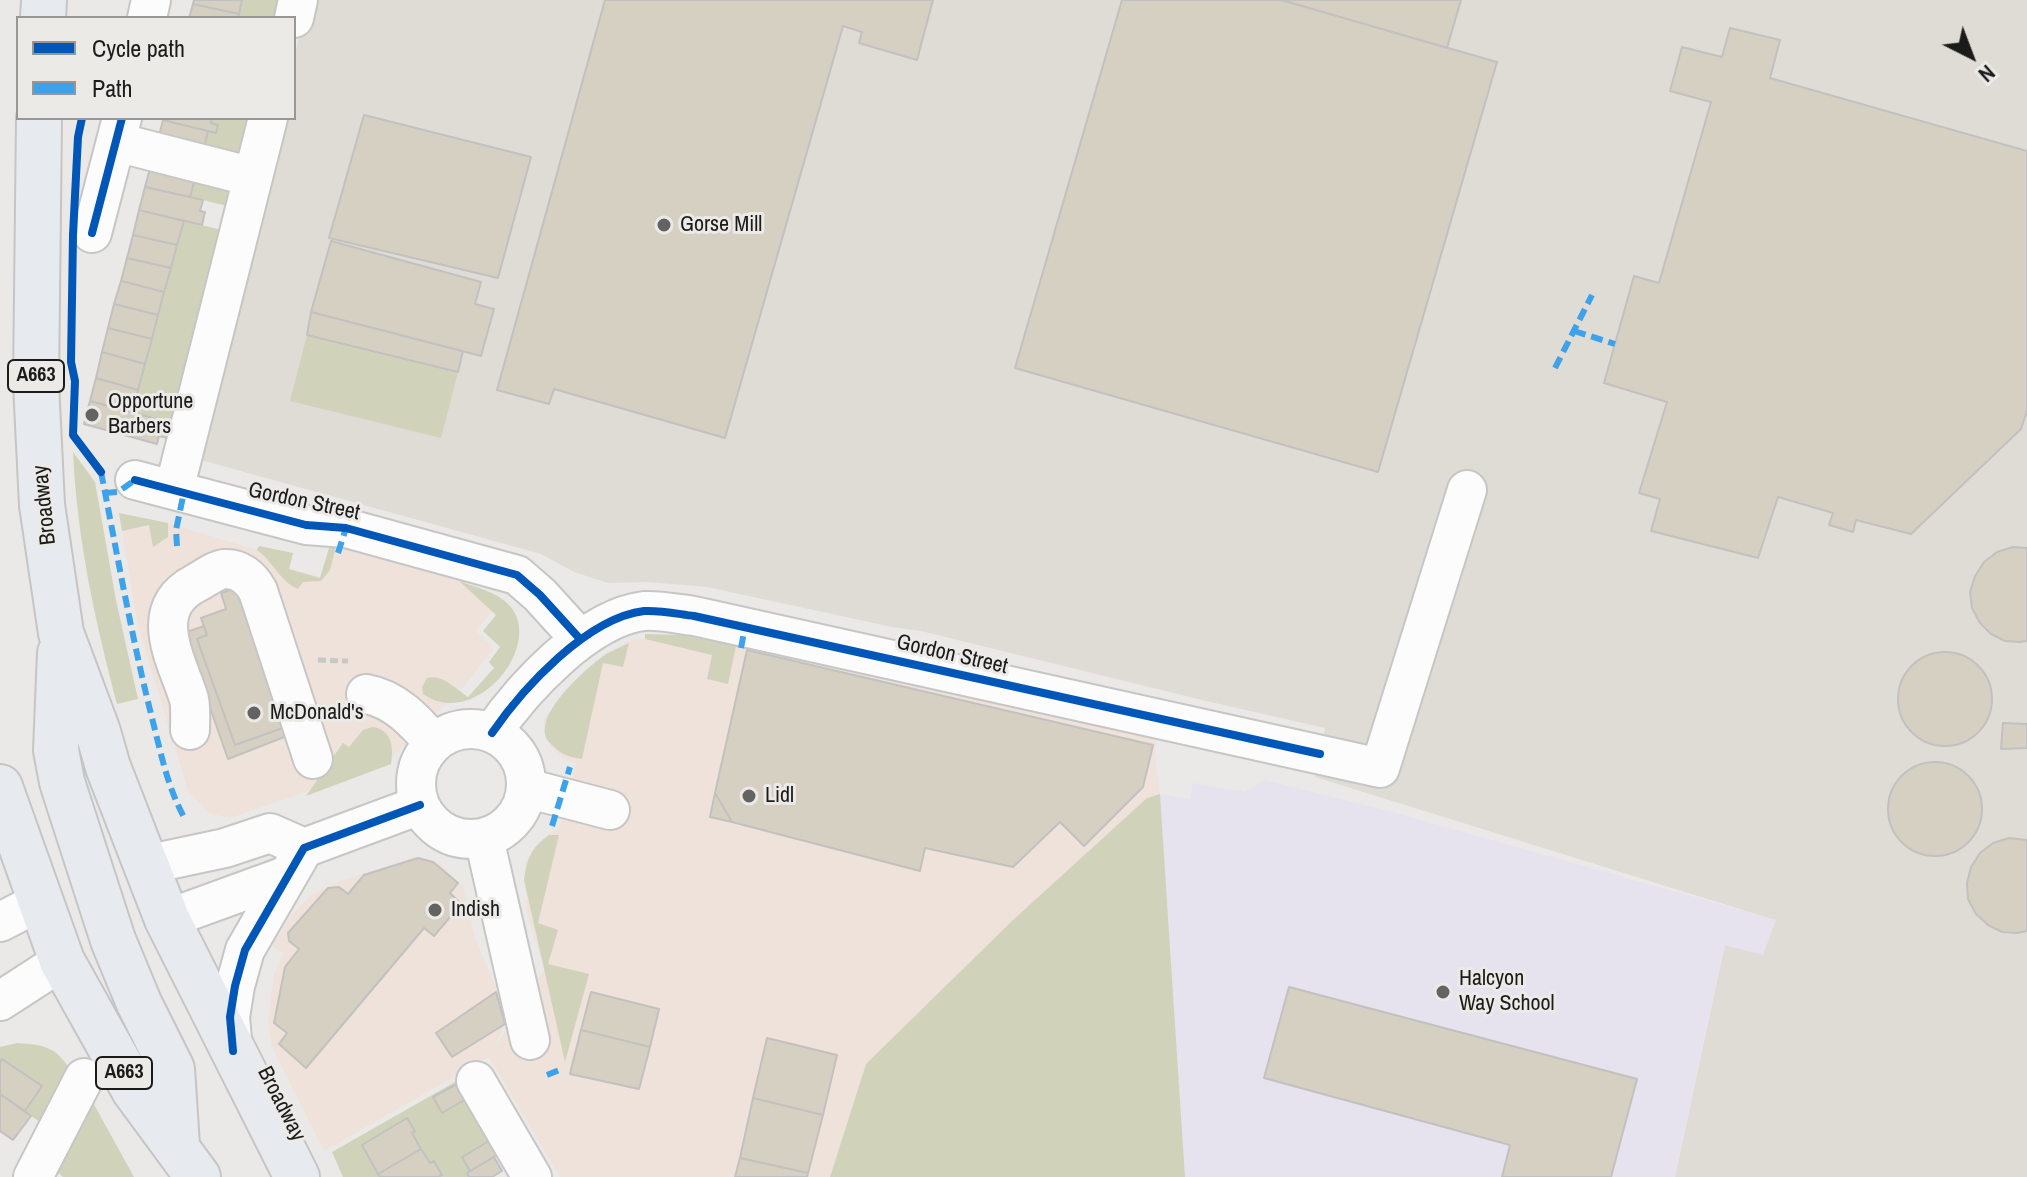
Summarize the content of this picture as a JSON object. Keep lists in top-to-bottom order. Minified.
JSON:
{"streets":{"highway":["A663","Broadway"],"street":["Gordon Street"]},"places":["Gorse Mill","Opportune Barbers","McDonald's","Lidl","Indish","Halcyon Way School"],"legend":["Cycle path","Path"],"north":"bottom right"}
